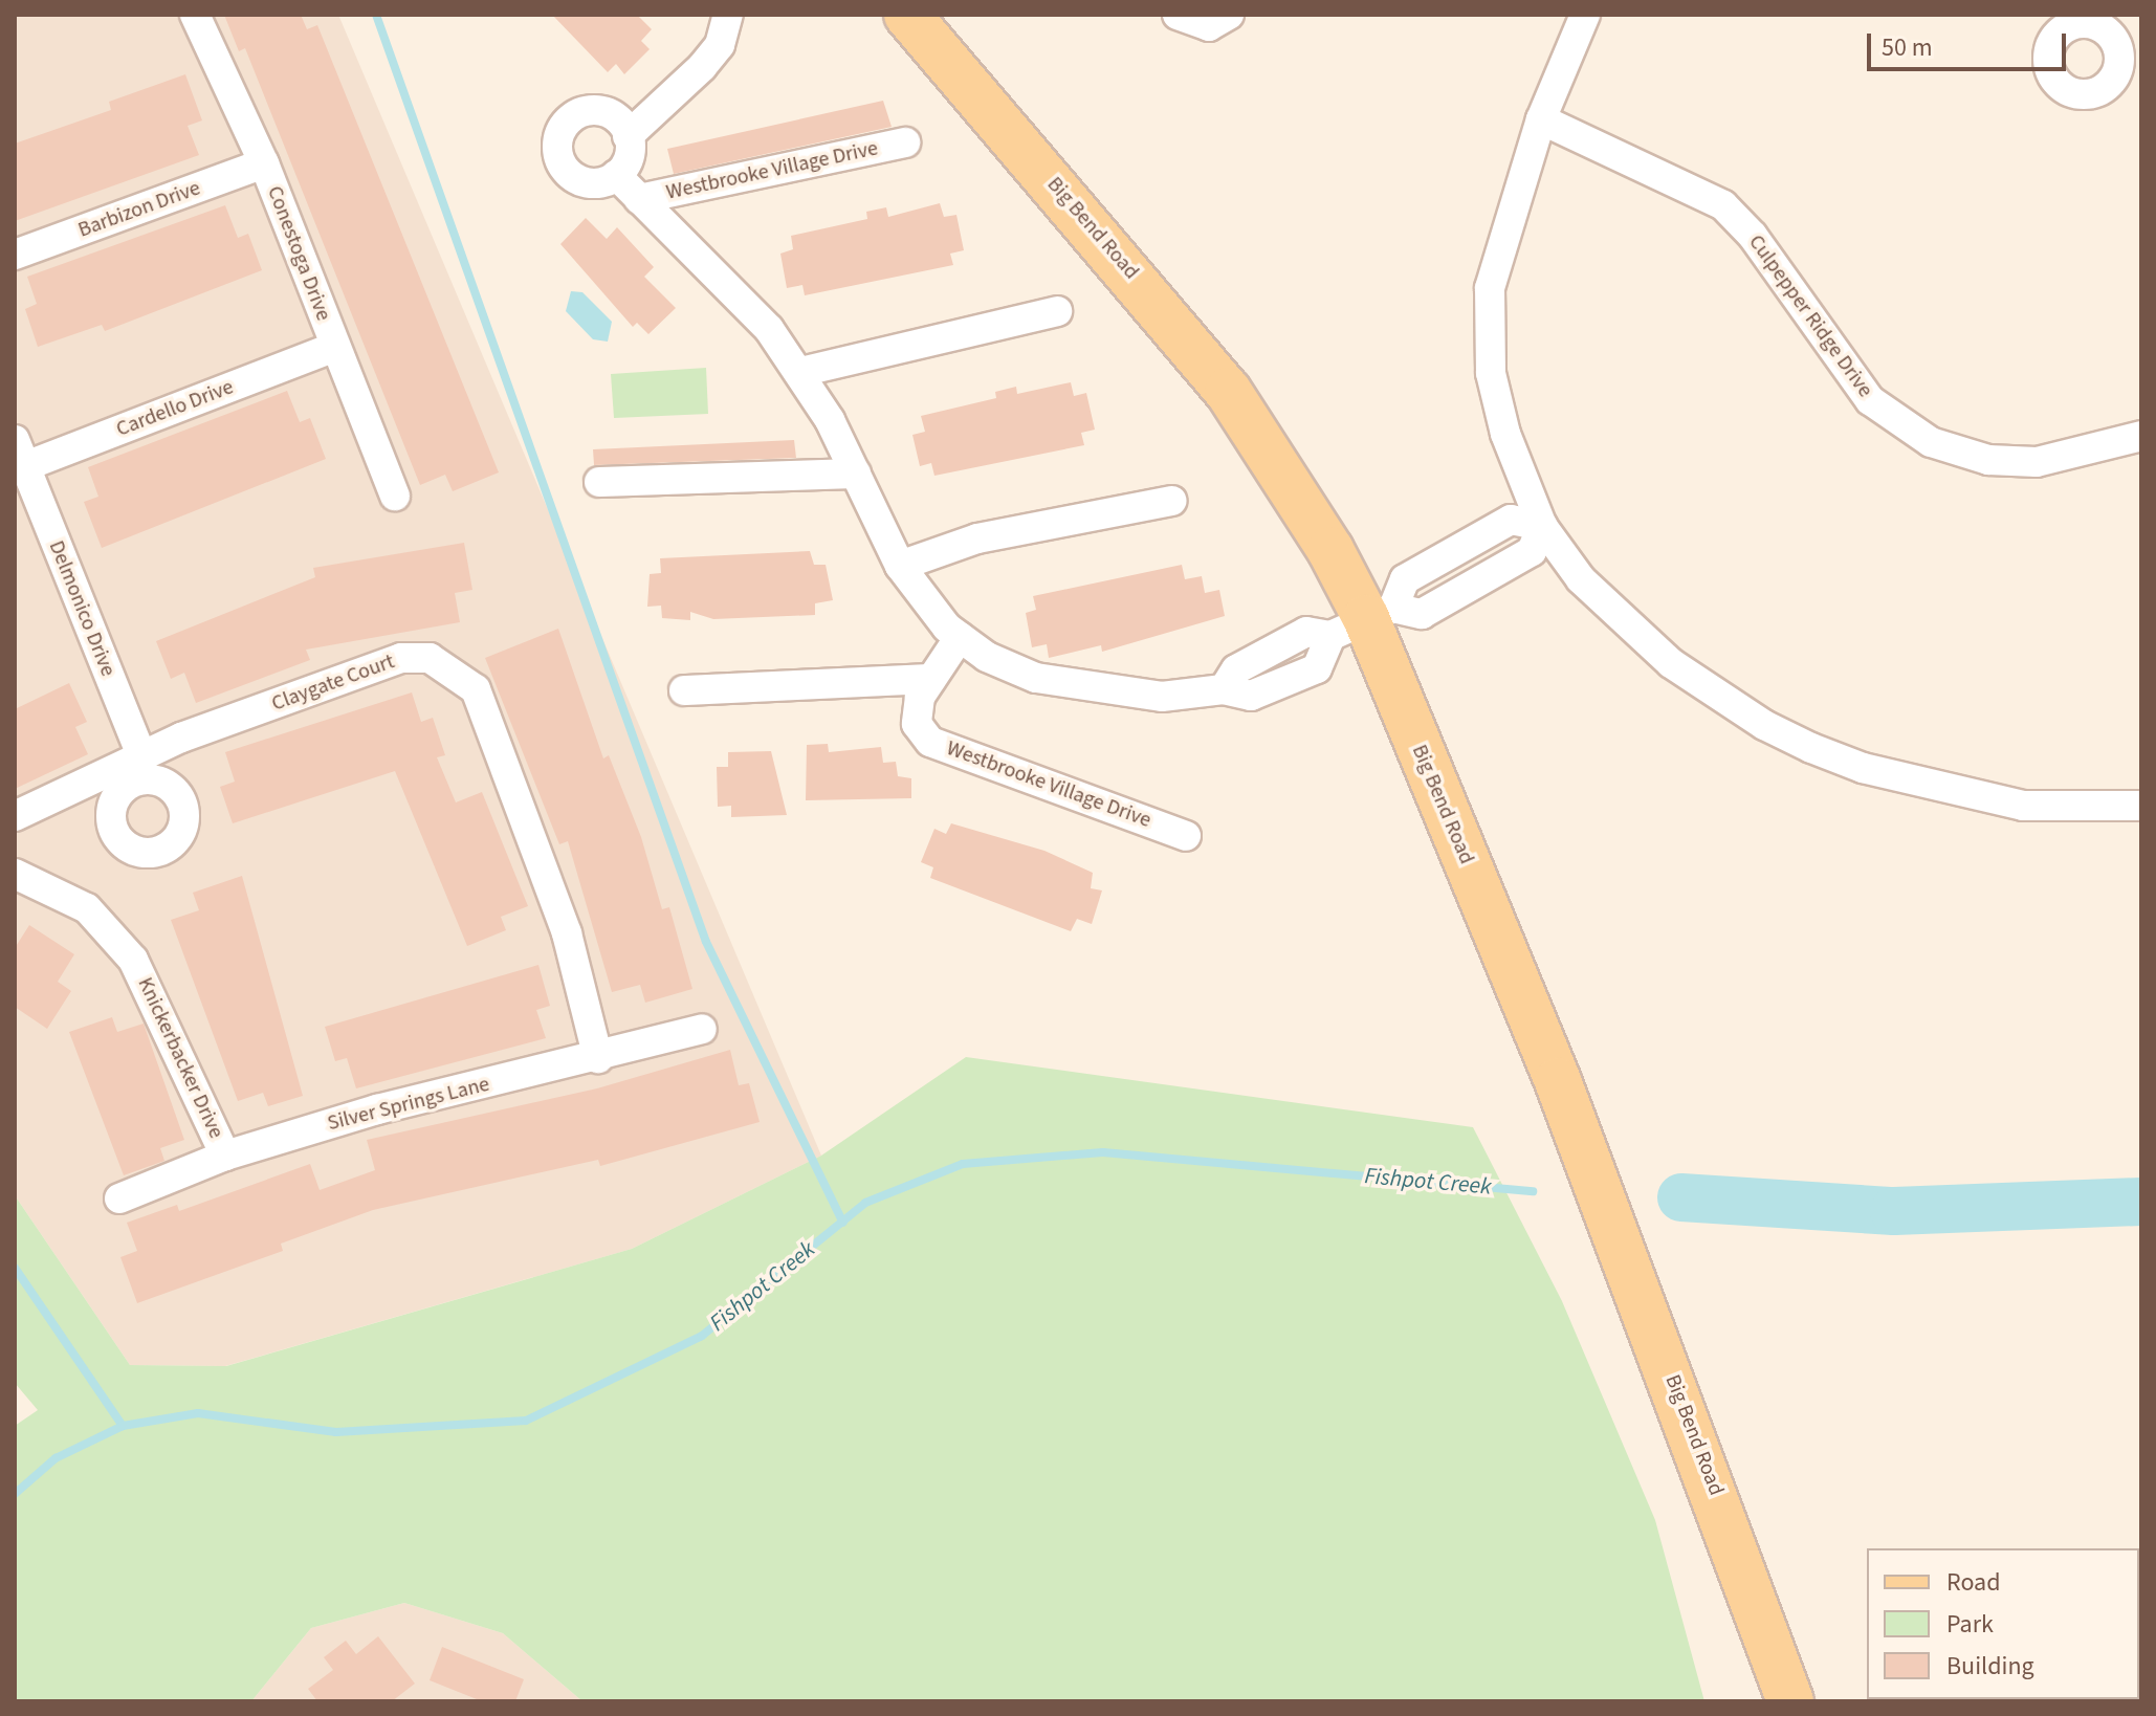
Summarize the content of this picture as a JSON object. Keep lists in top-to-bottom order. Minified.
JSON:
{"streets":{"main road":["Big Bend Road"],"street":["Westbrooke Village Drive","Barbizon Drive","Conestoga Drive","Culpepper Ridge Drive","Cardello Drive","Delmonico Drive","Claygate Court","Knickerbacker Drive","Silver Springs Lane"]},"crossings":[["Westbrooke Village Drive","Big Bend Road"],["Barbizon Drive","Conestoga Drive"],["Conestoga Drive","Cardello Drive"],["Cardello Drive","Delmonico Drive"],["Delmonico Drive","Claygate Court"],["Claygate Court","Silver Springs Lane"],["Knickerbacker Drive","Silver Springs Lane"]],"water":["Fishpot Creek"],"legend":["Road","Park","Building"],"scale_bar":"50 m"}
